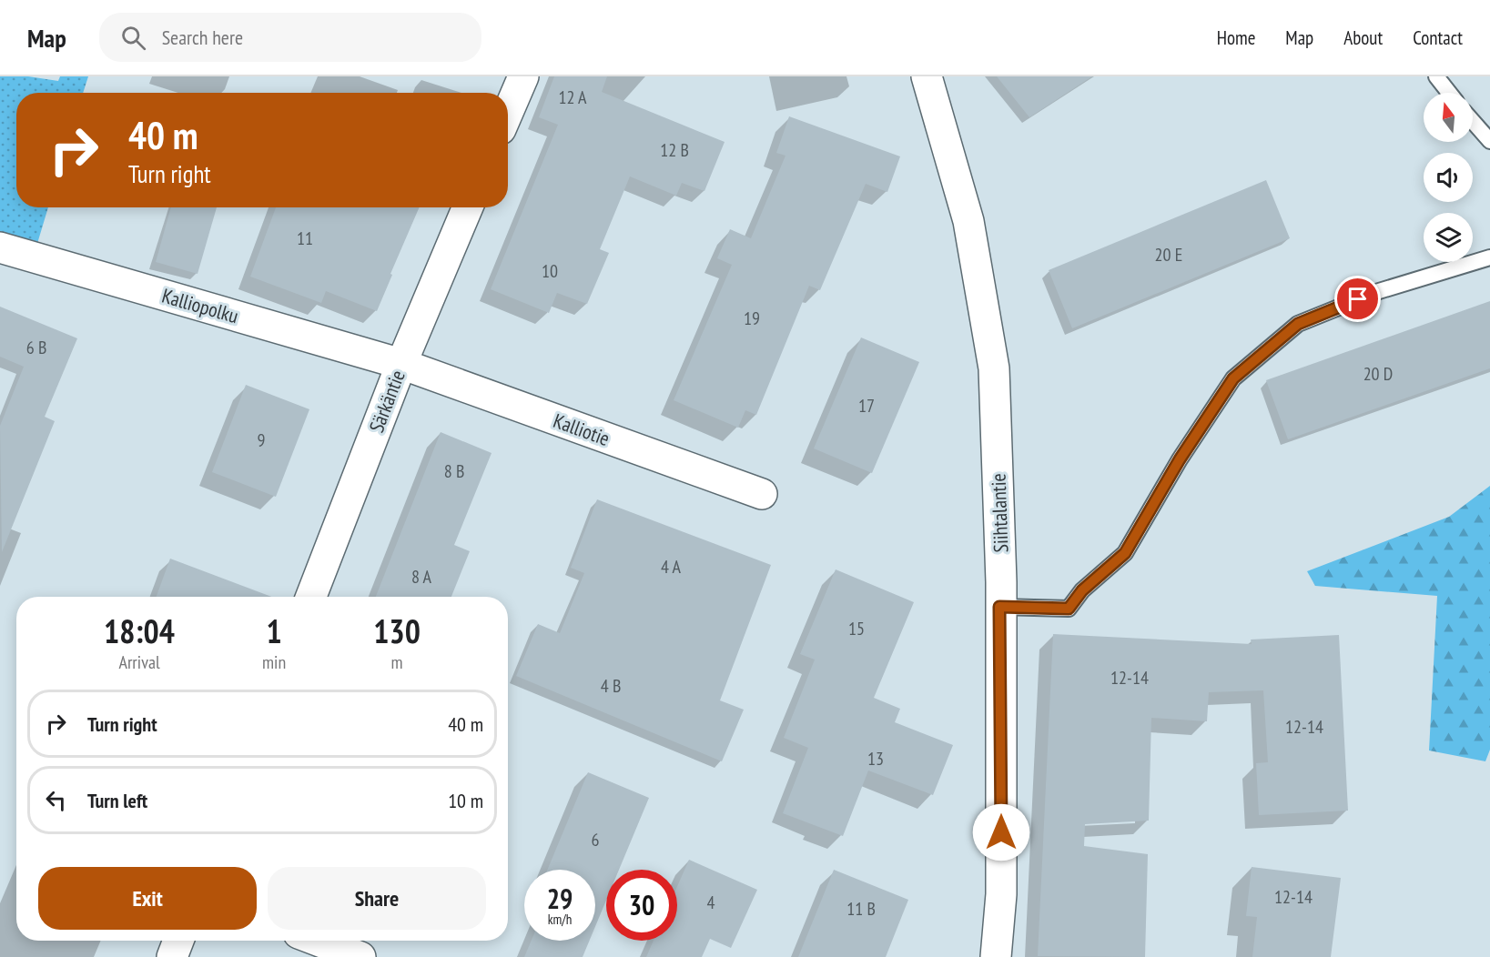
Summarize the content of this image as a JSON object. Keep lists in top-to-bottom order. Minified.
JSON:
{"streets":{"street":["Kalliopolku","Särkäntie","Kalliotie","Siihtalantie"]},"crossings":[["Kalliopolku","Särkäntie"],["Kalliopolku","Kalliotie"],["Särkäntie","Kalliotie"]],"house_numbers":["12 A","12 B","11","20 E","10","19","6 B","20 D","17","9","8 B","4 A","8 A","15","12-14","4 B","12-14","13","6","12-14","4","11 B"],"north":"top","page":{"header":"Map","search":"Search here","nav":["Home","Map","About","Contact"],"turn":["40 m","Turn right"],"eta":["18:04","Arrival","1","min","130","m"],"list":[{"name":"Turn right","value":"40 m"},{"name":"Turn left","value":"10 m"}],"buttons":["Exit","Share"],"speed":"29 km/h","limit":"30"}}
